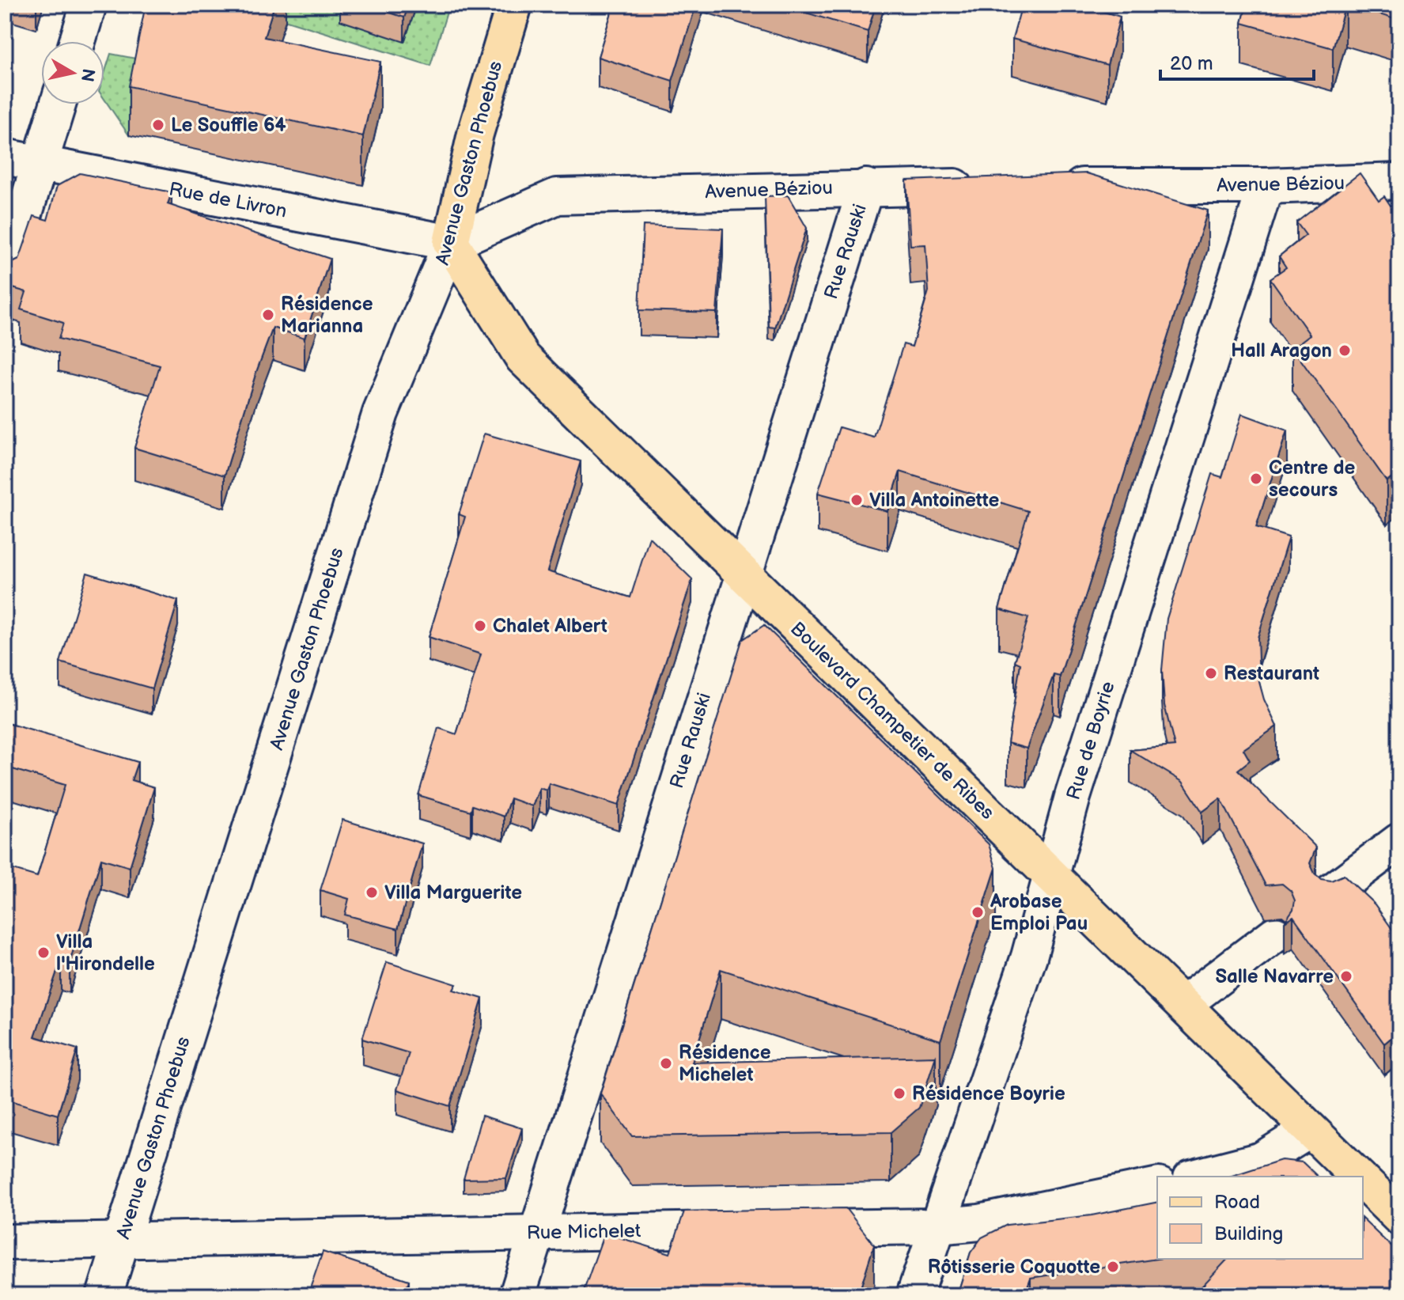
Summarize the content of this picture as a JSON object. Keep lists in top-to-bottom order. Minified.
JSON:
{"streets":{"main road":["Avenue Gaston Phoebus","Boulevard Champetier de Ribes"],"street":["Avenue Béziou","Rue de Livron","Rue Rauski","Rue de Boyrie","Rue Michelet"]},"crossings":[["Avenue Gaston Phoebus","Avenue Béziou"],["Avenue Gaston Phoebus","Rue de Livron"],["Avenue Gaston Phoebus","Boulevard Champetier de Ribes"],["Avenue Gaston Phoebus","Rue Michelet"],["Avenue Béziou","Rue de Livron"],["Avenue Béziou","Rue Rauski"],["Avenue Béziou","Boulevard Champetier de Ribes"],["Avenue Béziou","Rue de Boyrie"],["Rue de Livron","Boulevard Champetier de Ribes"],["Rue Rauski","Boulevard Champetier de Ribes"],["Rue Rauski","Rue Michelet"],["Boulevard Champetier de Ribes","Rue de Boyrie"],["Rue de Boyrie","Rue Michelet"]],"places":["Le Souffle 64","Résidence Marianna","Hall Aragon","Centre de secours","Villa Antoinette","Chalet Albert","Restaurant","Villa Marguerite","Arobase Emploi Pau","Villa l'Hirondelle","Salle Navarre","Résidence Michelet","Résidence Boyrie","Rôtisserie Coquotte"],"legend":["Road","Building"],"scale_bar":"20 m","north":"right"}
